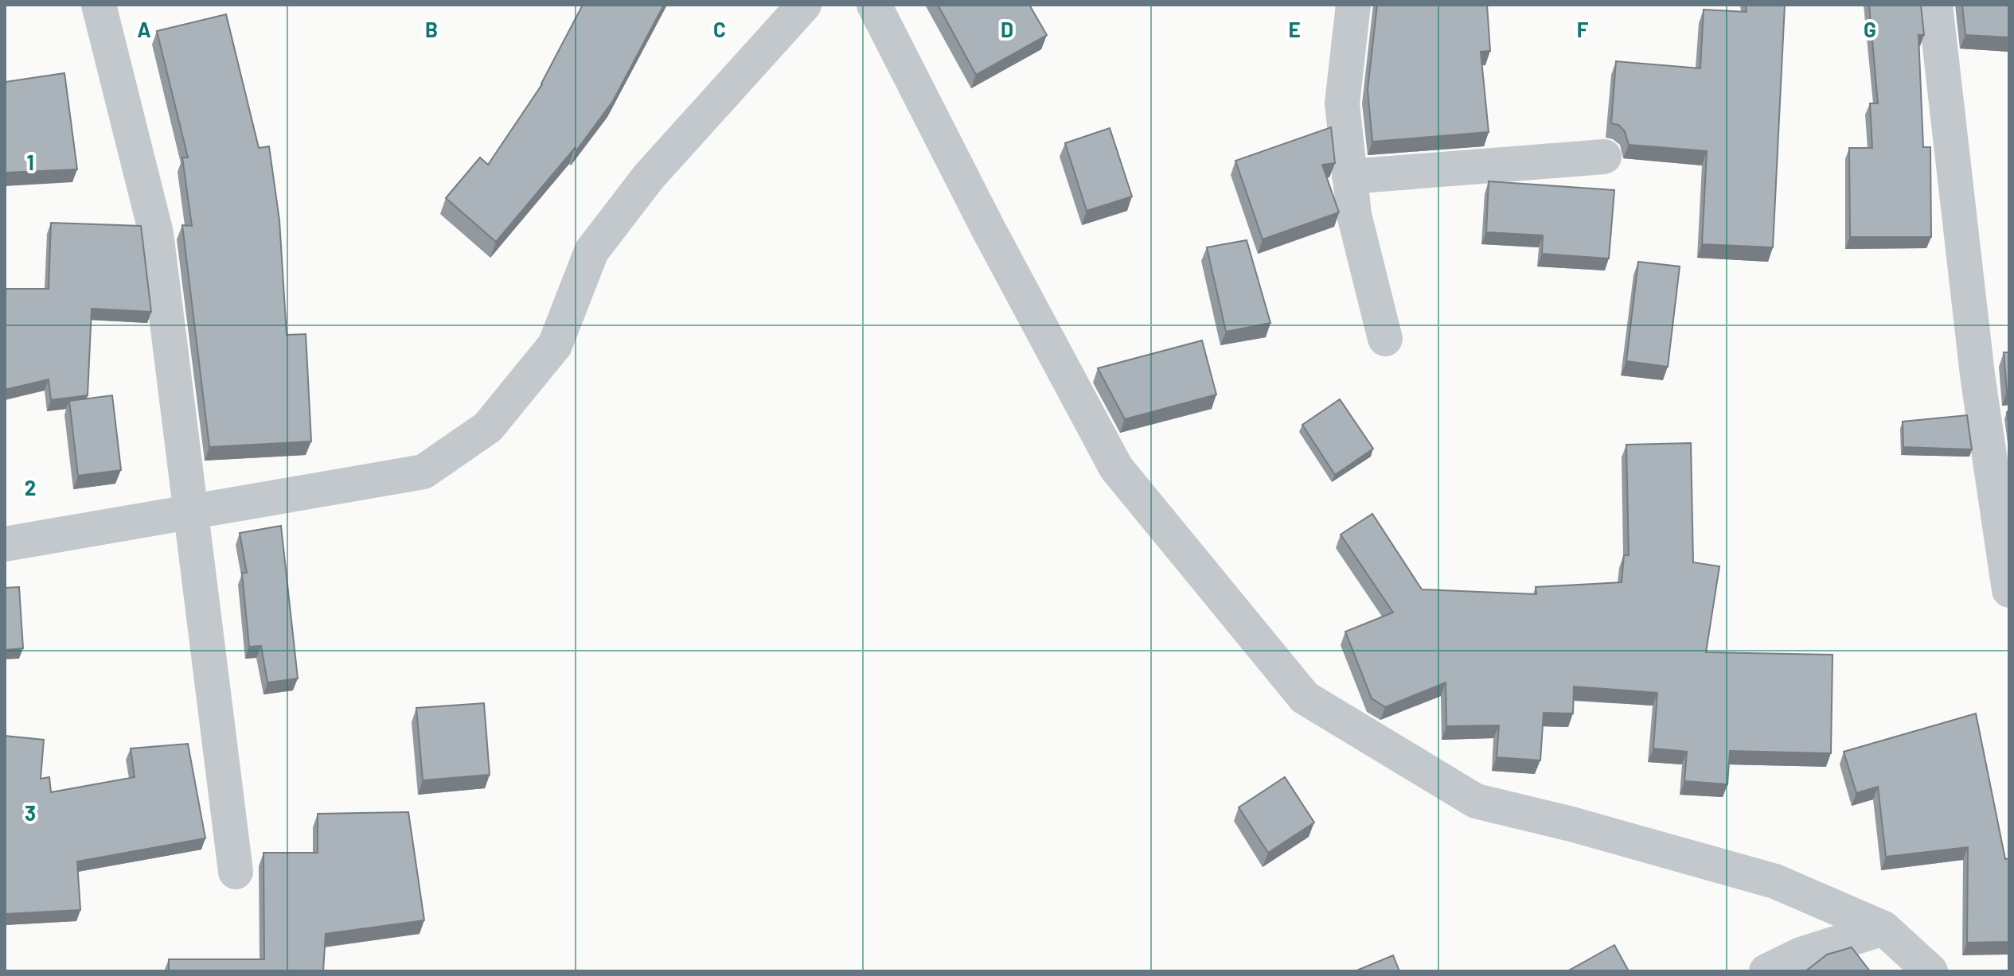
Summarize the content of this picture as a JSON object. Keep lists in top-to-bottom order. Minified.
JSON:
{"grid":{"columns":["A","B","C","D","E","F","G"],"rows":["1","2","3"]}}
